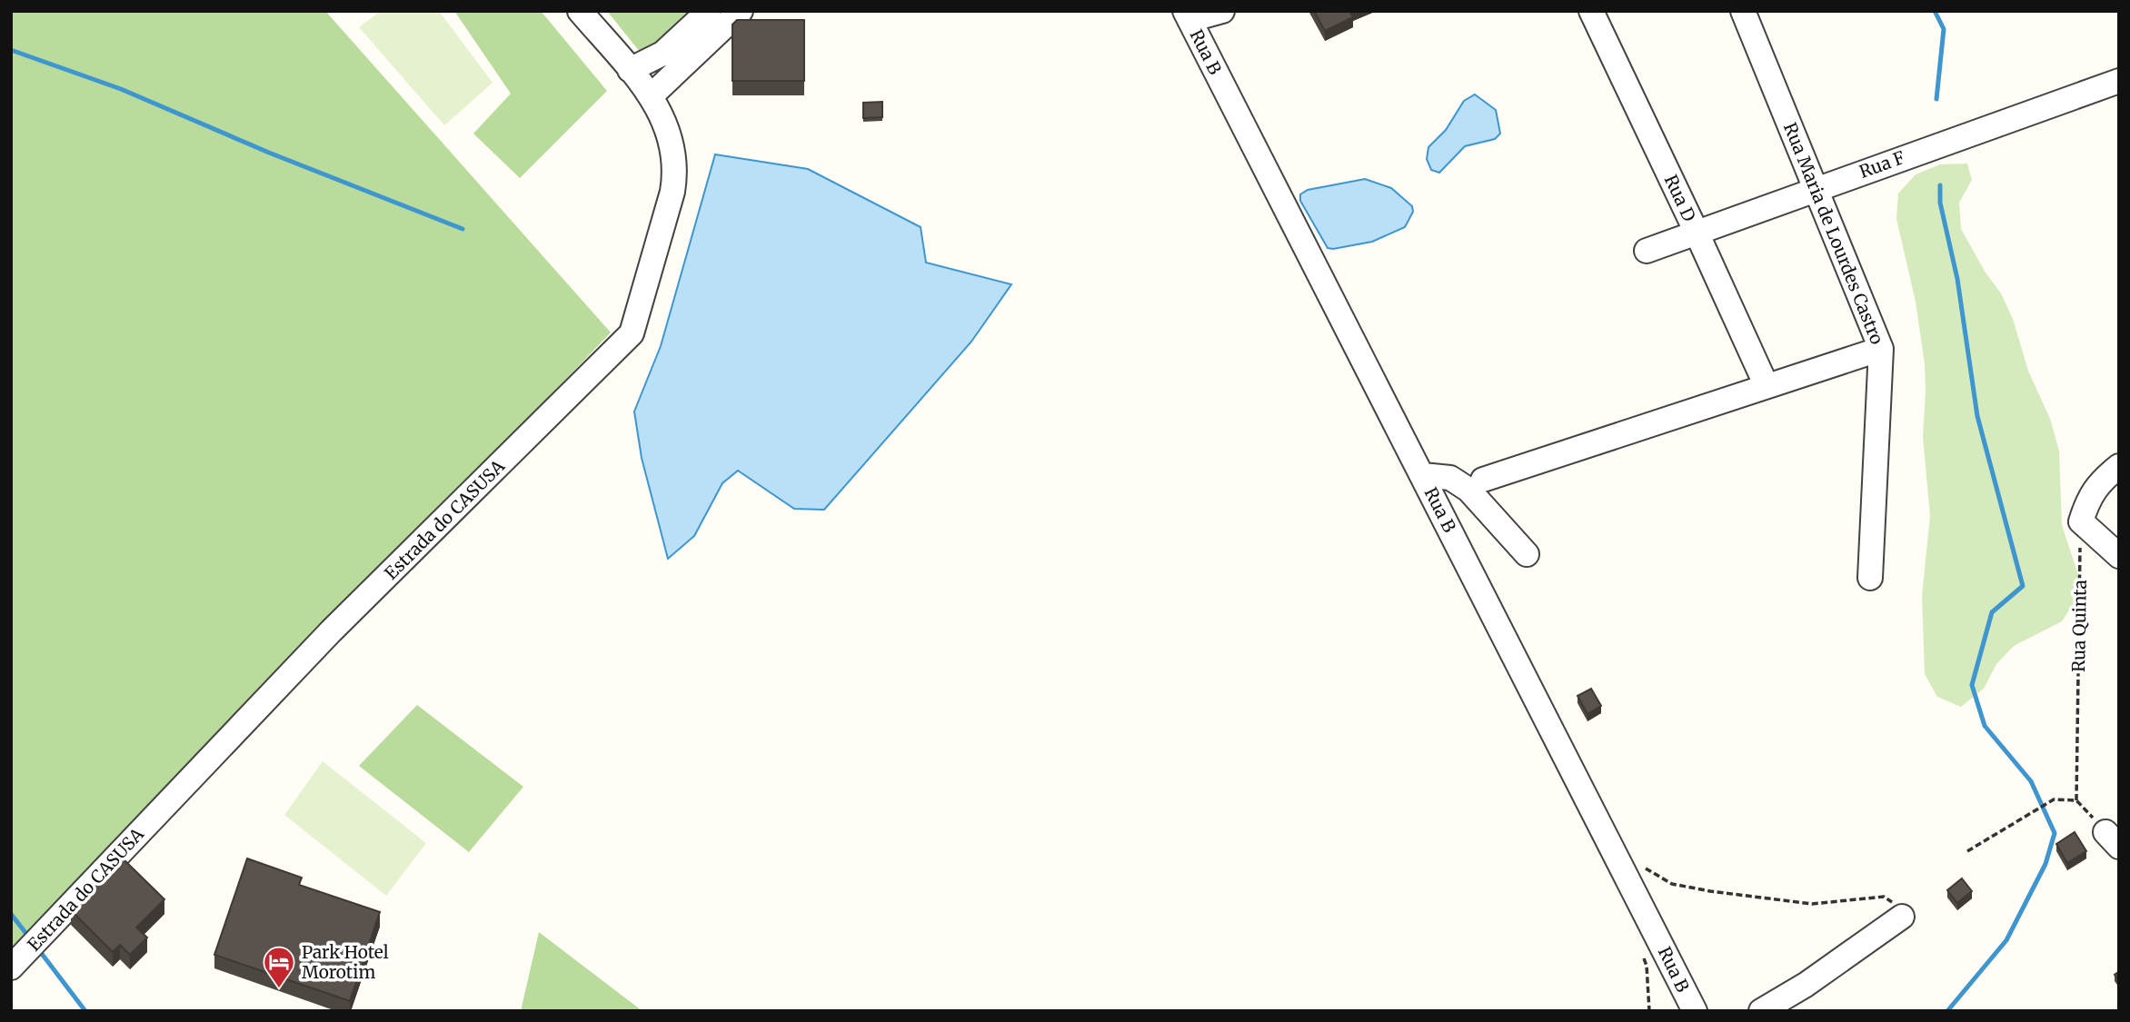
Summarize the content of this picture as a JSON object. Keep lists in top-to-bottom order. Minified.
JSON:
{"streets":{"street":["Rua B","Rua F","Rua D","Rua Maria de Lourdes Castro","Estrada do CASUSA"],"path":["Rua Quinta"]},"crossings":[["Rua F","Rua D"],["Rua F","Rua Maria de Lourdes Castro"]],"places":{"hotel":["Park Hotel Morotim"]}}
